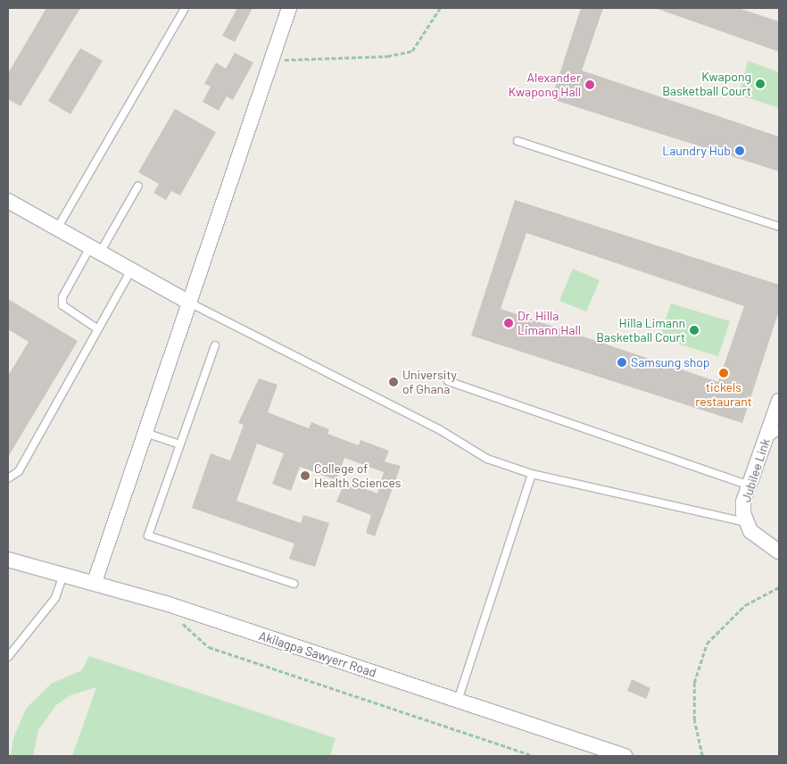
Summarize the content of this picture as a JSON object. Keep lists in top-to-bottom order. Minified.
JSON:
{"streets":{"street":["Jubilee Link","Akilagpa Sawyerr Road"]},"places":["Kwapong Basketball Court","Alexander Kwapong Hall","Laundry Hub","Dr. Hilla Limann Hall","Hilla Limann Basketball Court","Samsung shop","tickels restaurant","University of Ghana","College of Health Sciences"]}
